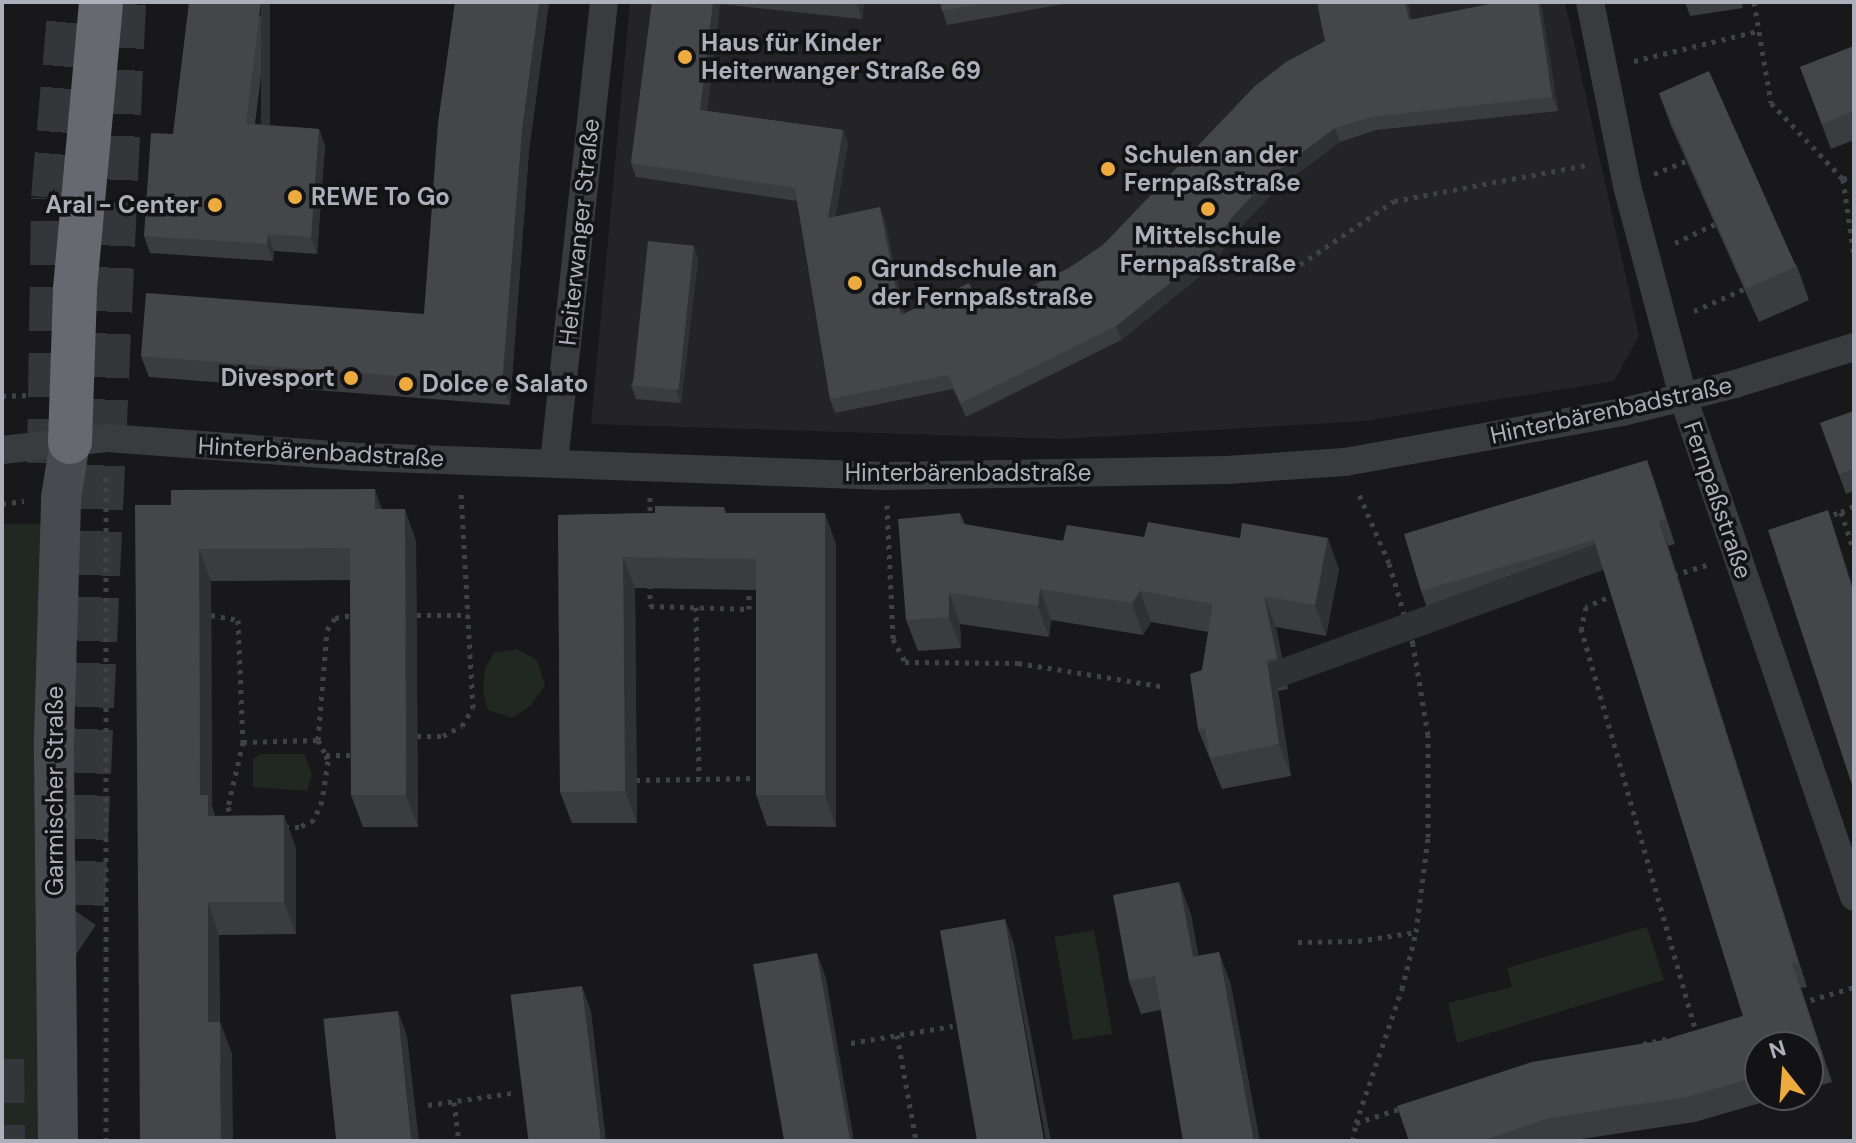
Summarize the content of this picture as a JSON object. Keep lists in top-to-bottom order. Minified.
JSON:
{"streets":{"street":["Heiterwanger Straße","Hinterbärenbadstraße","Fernpaßstraße","Garmischer Straße"]},"crossings":[["Heiterwanger Straße","Hinterbärenbadstraße"],["Hinterbärenbadstraße","Fernpaßstraße"],["Hinterbärenbadstraße","Garmischer Straße"]],"places":["Haus für Kinder Heiterwanger Straße 69","Schulen an der Fernpaßstraße","REWE To Go","Aral - Center","Mittelschule Fernpaßstraße","Grundschule an der Fernpaßstraße","Divesport","Dolce e Salato"],"north":"top"}
